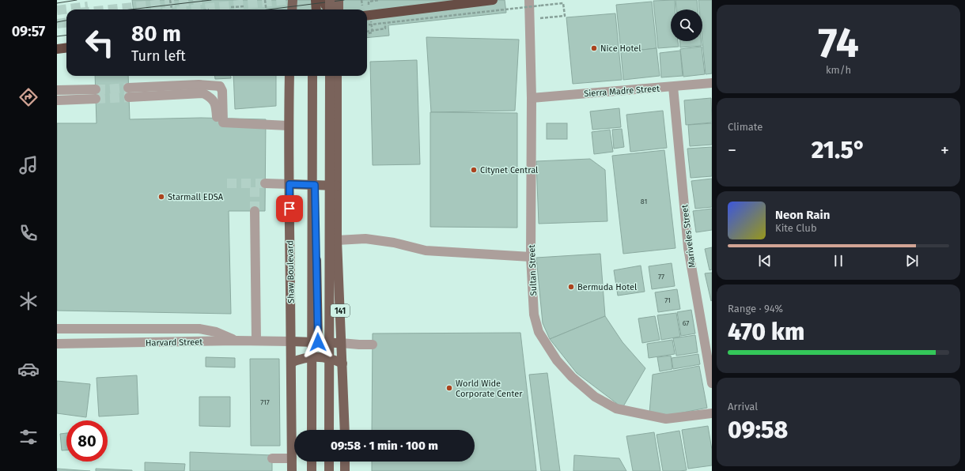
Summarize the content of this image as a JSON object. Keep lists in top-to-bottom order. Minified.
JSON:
{"streets":{"main road":["Shaw Boulevard","141"],"street":["Sierra Madre Street","Mariveles Street","Sultan Street","Harvard Street"]},"crossings":[["Sierra Madre Street","Mariveles Street"],["Sierra Madre Street","Sultan Street"],["Shaw Boulevard","Harvard Street"]],"places":["Nice Hotel","Citynet Central","Starmall EDSA","Bermuda Hotel","World Wide Corporate Center"],"house_numbers":["81","77","71","67","717"],"page":{"tabs":"09:57","tile":[["74","km/h"],"Climate",["Range · 94%","470 km"],["Arrival","09:58"]],"turn":["80 m","Turn left"],"heat":["−","21.5°","+"],"song":["Neon Rain","Kite Club"],"limit":"80","trip":"09:58 · 1 min · 100 m"}}
